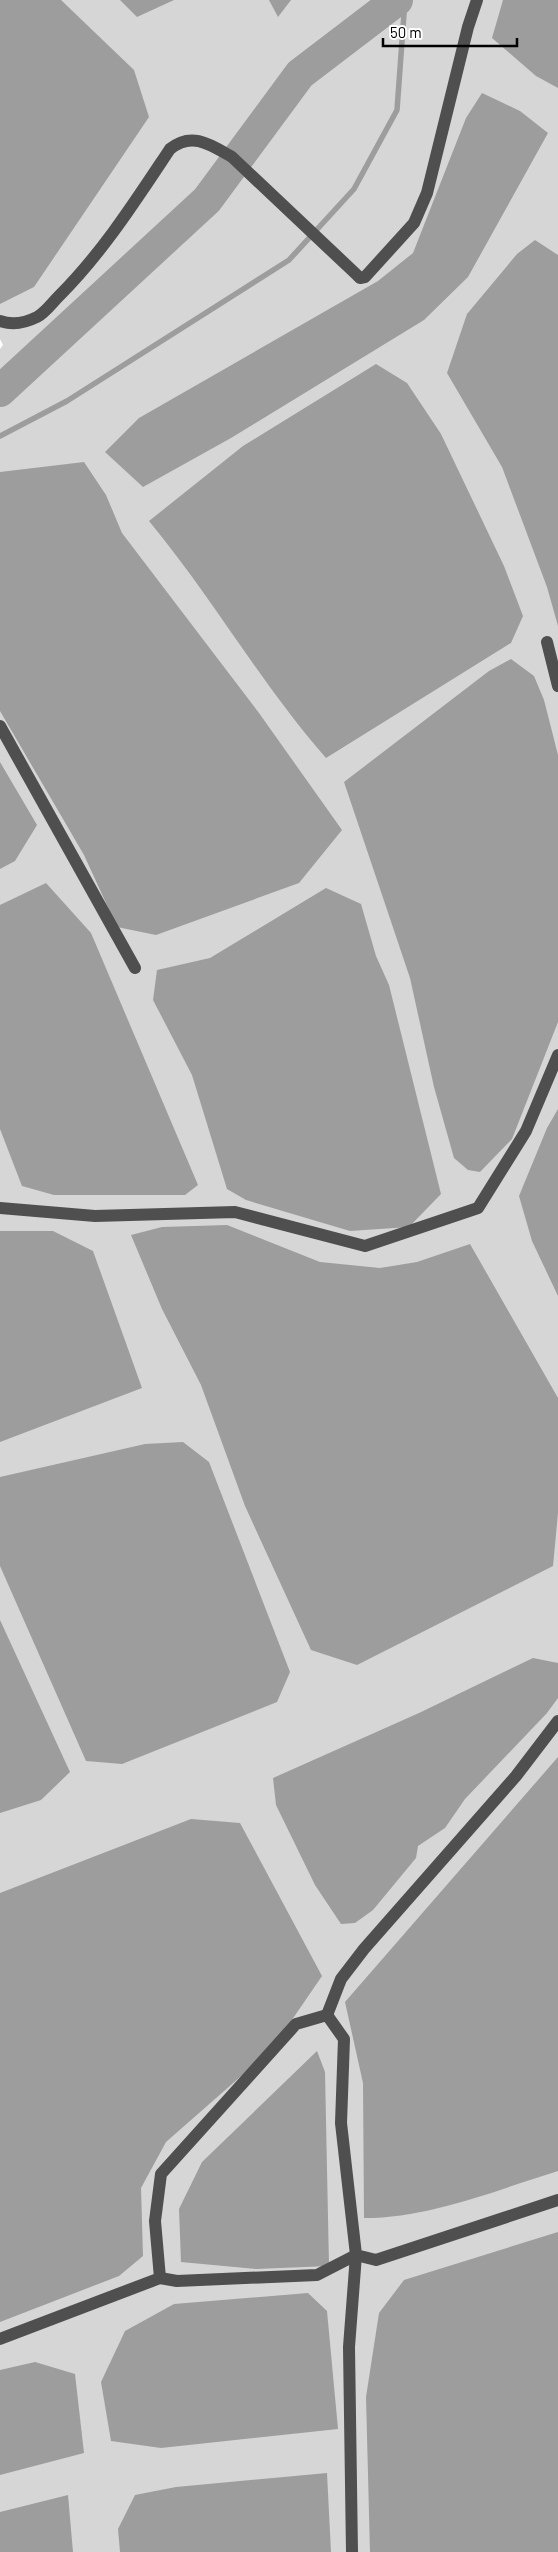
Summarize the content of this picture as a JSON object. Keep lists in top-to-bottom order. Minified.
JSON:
{"scale_bar":"50 m"}
